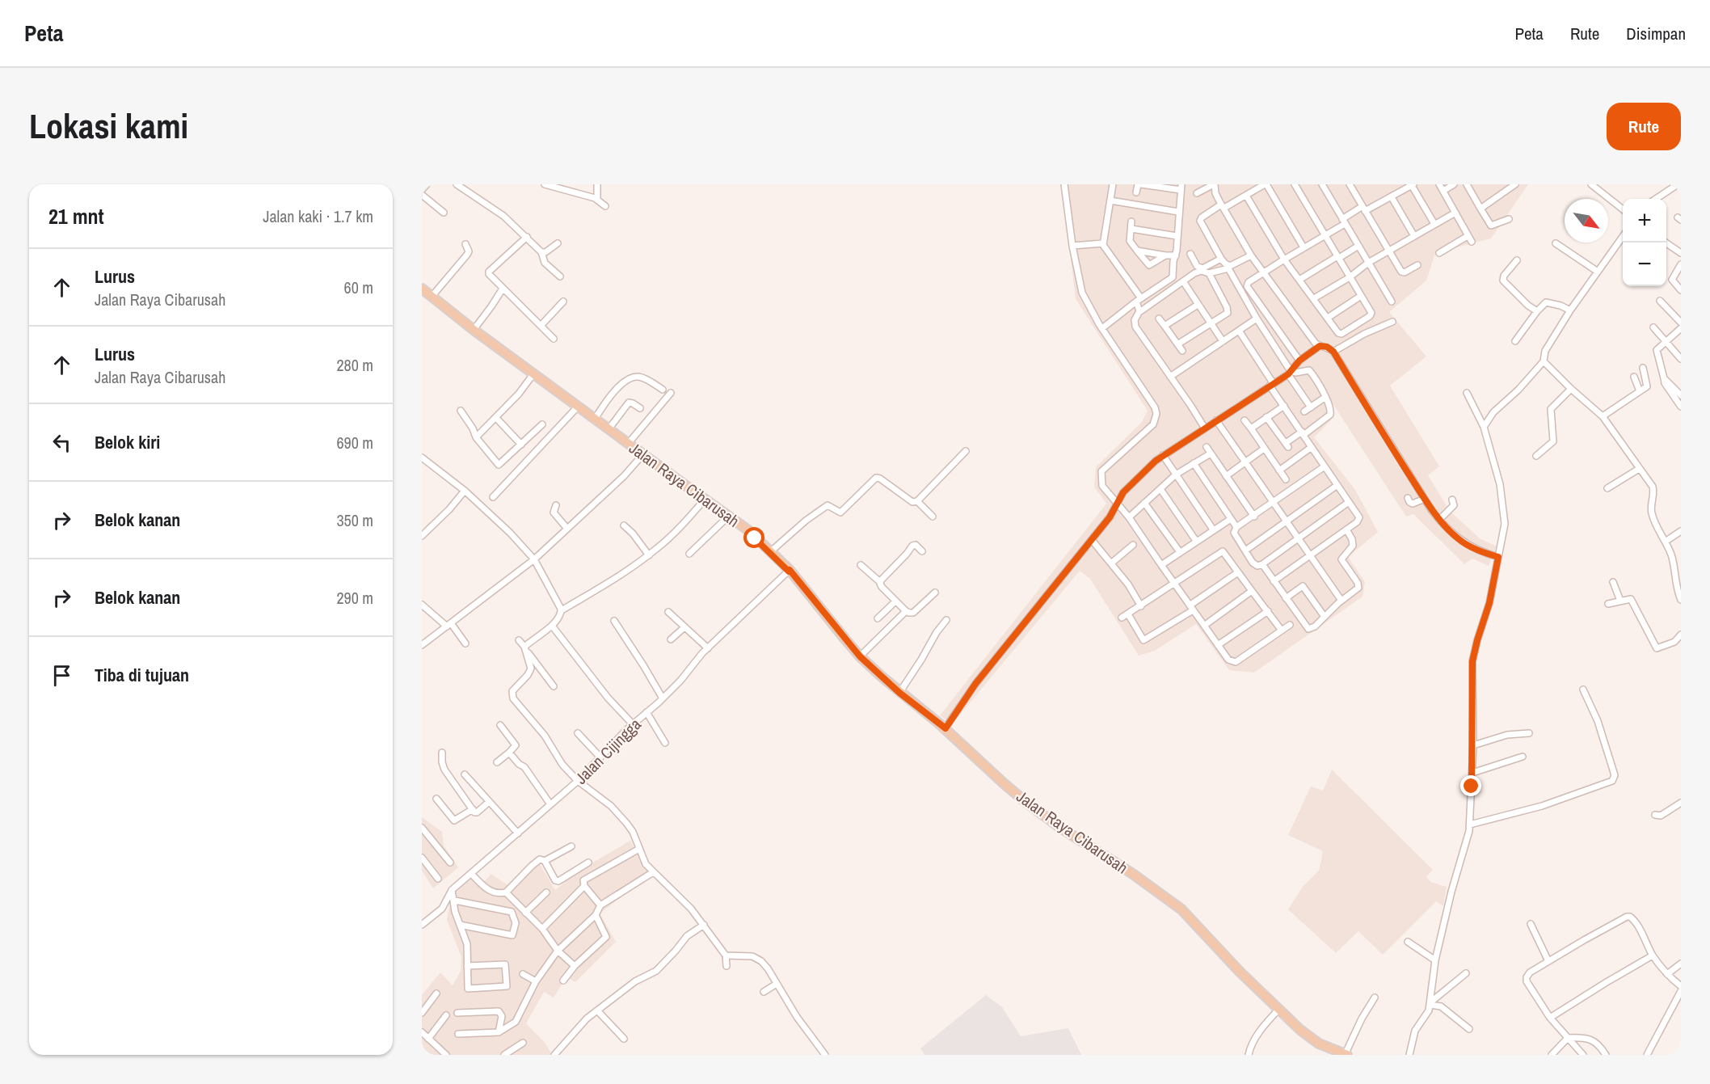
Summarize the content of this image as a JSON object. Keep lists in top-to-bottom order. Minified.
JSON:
{"streets":{"main road":["Jalan Raya Cibarusah"],"street":["Jalan Cijingga"]},"crossings":[["Jalan Raya Cibarusah","Jalan Cijingga"]],"north":"bottom right","page":{"header":"Peta","nav":["Peta","Rute","Disimpan"],"buttons":"Rute","title":"Lokasi kami","heading":["21 mnt","Jalan kaki · 1.7 km"],"map_buttons":["+","−"],"list":[["Lurus","Jalan Raya Cibarusah","60 m"],["Lurus","Jalan Raya Cibarusah","280 m"],["Belok kiri","690 m"],["Belok kanan","350 m"],["Belok kanan","290 m"],"Tiba di tujuan"]}}
